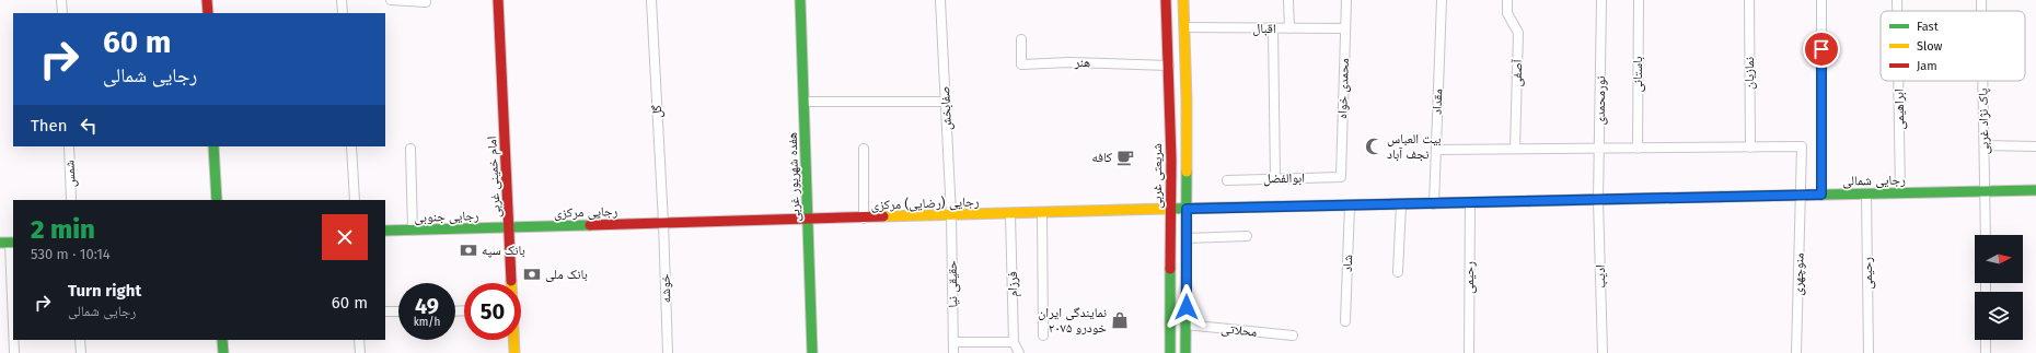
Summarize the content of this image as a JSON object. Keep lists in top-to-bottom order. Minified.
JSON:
{"streets":{"street":["اقبال","هنر","آصفی","نمازیان","باستانی","محمدی خواه","نورمحمدی","مقداد","صفابخش","ابراهیمی","گل","پاک نژاد غربی","شمس","شریعتی غربی","امام خمینی غربی","هفده شهریور غربی","ابوالفضل","رجایی شمالی","رجایی (رضایی) مرکزی","رجایی مرکزی","رجایی جنوبی","شاد","رحیمی","منوچهری","ادیب","حقیقی نیا","فرزام","خوشه","محلاتی"]},"crossings":[["اقبال","محمدی خواه"],["هنر","شریعتی غربی"],["نمازیان","منوچهری"],["محمدی خواه","ابوالفضل"],["نورمحمدی","رجایی شمالی"],["نورمحمدی","ادیب"],["مقداد","رجایی شمالی"],["صفابخش","رجایی (رضایی) مرکزی"],["صفابخش","حقیقی نیا"],["ابراهیمی","رجایی شمالی"],["گل","رجایی (رضایی) مرکزی"],["گل","رجایی مرکزی"],["گل","خوشه"],["پاک نژاد غربی","رجایی شمالی"],["شریعتی غربی","رجایی (رضایی) مرکزی"],["امام خمینی غربی","رجایی مرکزی"],["امام خمینی غربی","رجایی جنوبی"],["هفده شهریور غربی","رجایی (رضایی) مرکزی"],["رجایی شمالی","رجایی (رضایی) مرکزی"],["رجایی شمالی","شاد"],["رجایی شمالی","رحیمی"],["رجایی شمالی","منوچهری"],["رجایی شمالی","ادیب"],["رجایی (رضایی) مرکزی","رجایی مرکزی"],["رجایی (رضایی) مرکزی","حقیقی نیا"],["رجایی (رضایی) مرکزی","فرزام"],["رجایی (رضایی) مرکزی","خوشه"],["رجایی مرکزی","رجایی جنوبی"],["رجایی مرکزی","خوشه"]],"places":{"mosque":["بیت العباس نجف آباد"],"cafe":["کافه"],"bank":["بانک سپه","بانک ملی"],"shop":["نمایندگی ایران خودرو ۲۰۷۵"]},"legend":["Fast","Slow","Jam"],"north":"right","page":{"turn":["60 m","رجایی شمالی"],"then":"Then","heading":["2 min","530 m · 10:14"],"list":[{"name":"Turn right","note":"رجایی شمالی","value":"60 m"}],"speed":"49 km/h","limit":"50"}}
